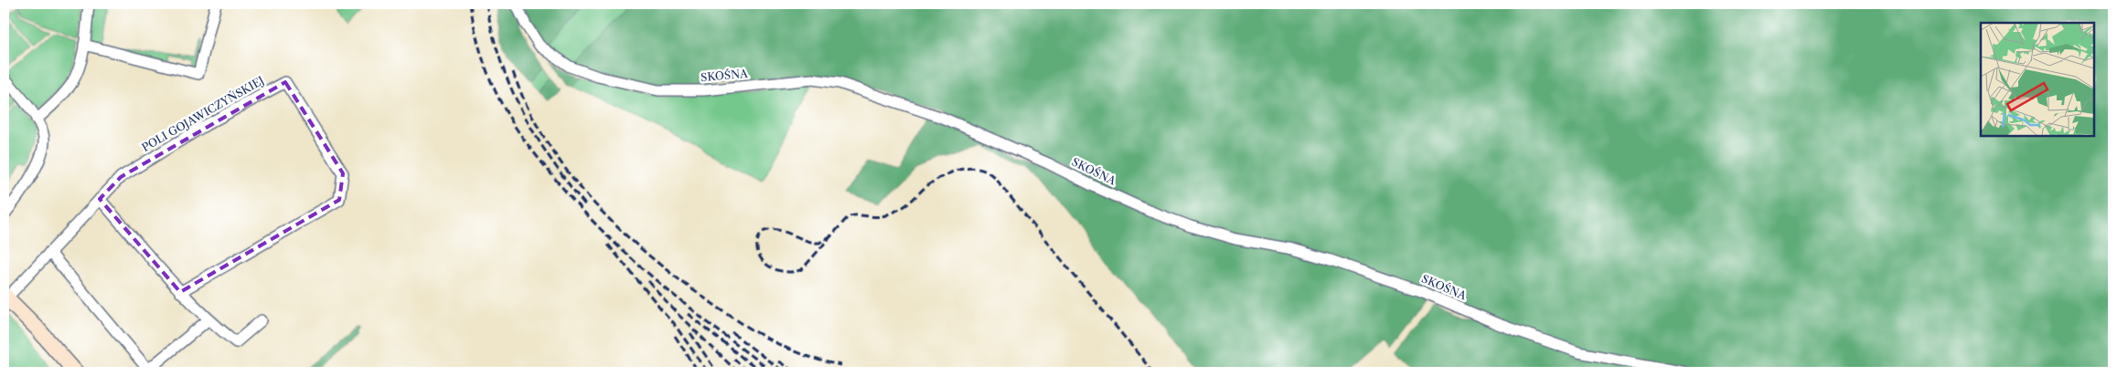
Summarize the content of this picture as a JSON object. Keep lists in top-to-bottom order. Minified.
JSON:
{"streets":{"street":["SKOŚNA","POLI GOJAWICZYŃSKIEJ"]}}
